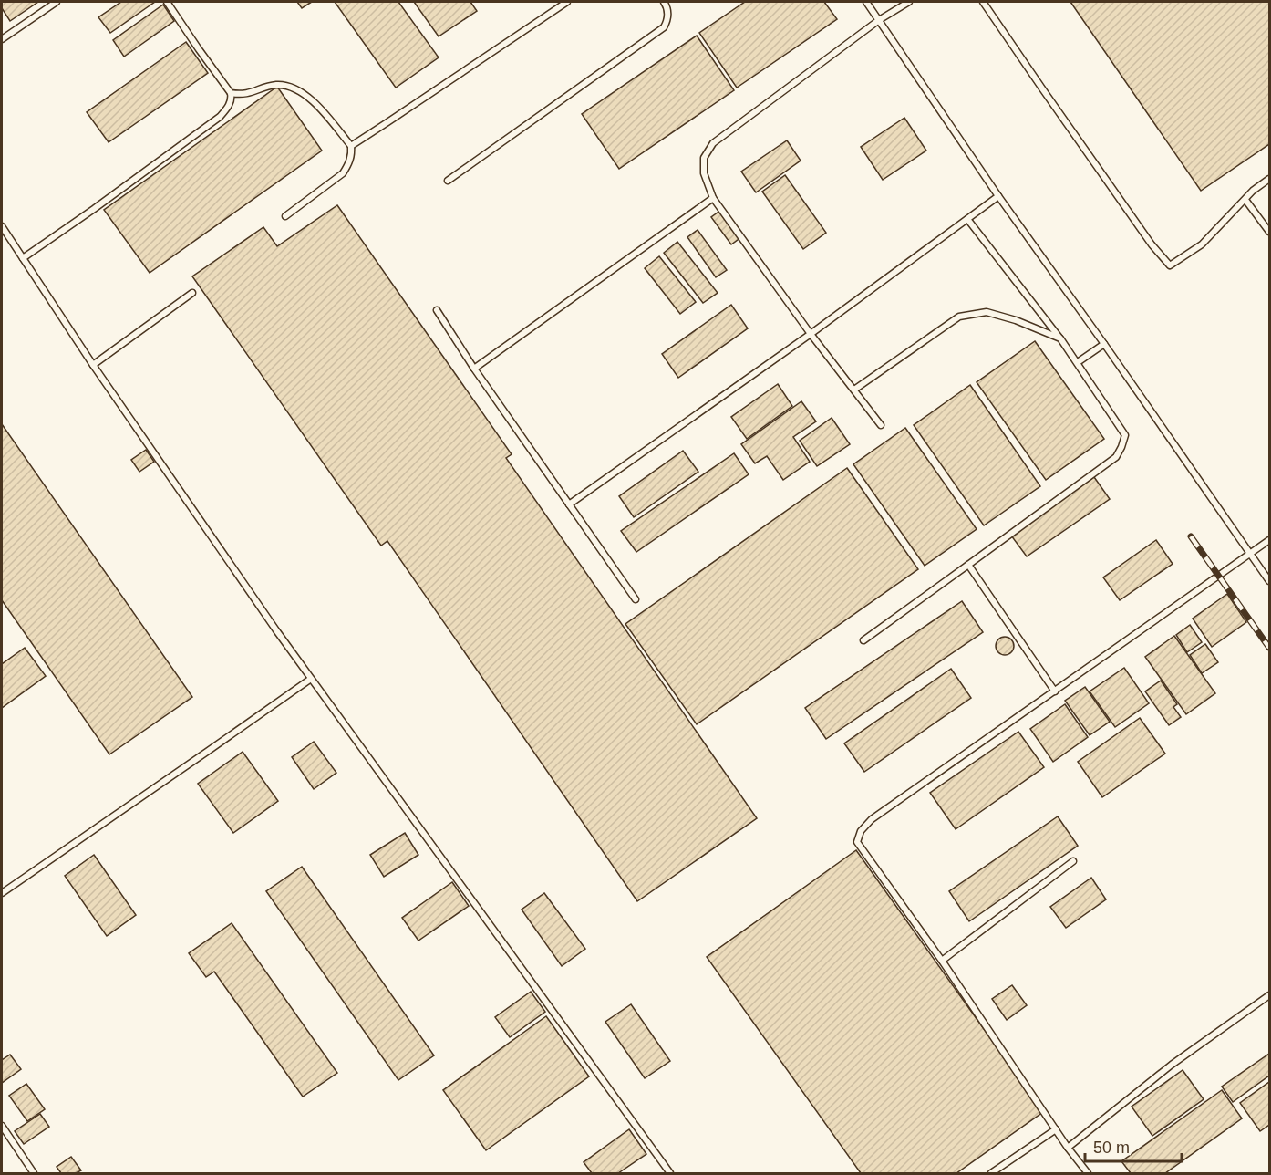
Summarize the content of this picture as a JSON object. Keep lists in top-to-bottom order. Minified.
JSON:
{"scale_bar":"50 m"}
